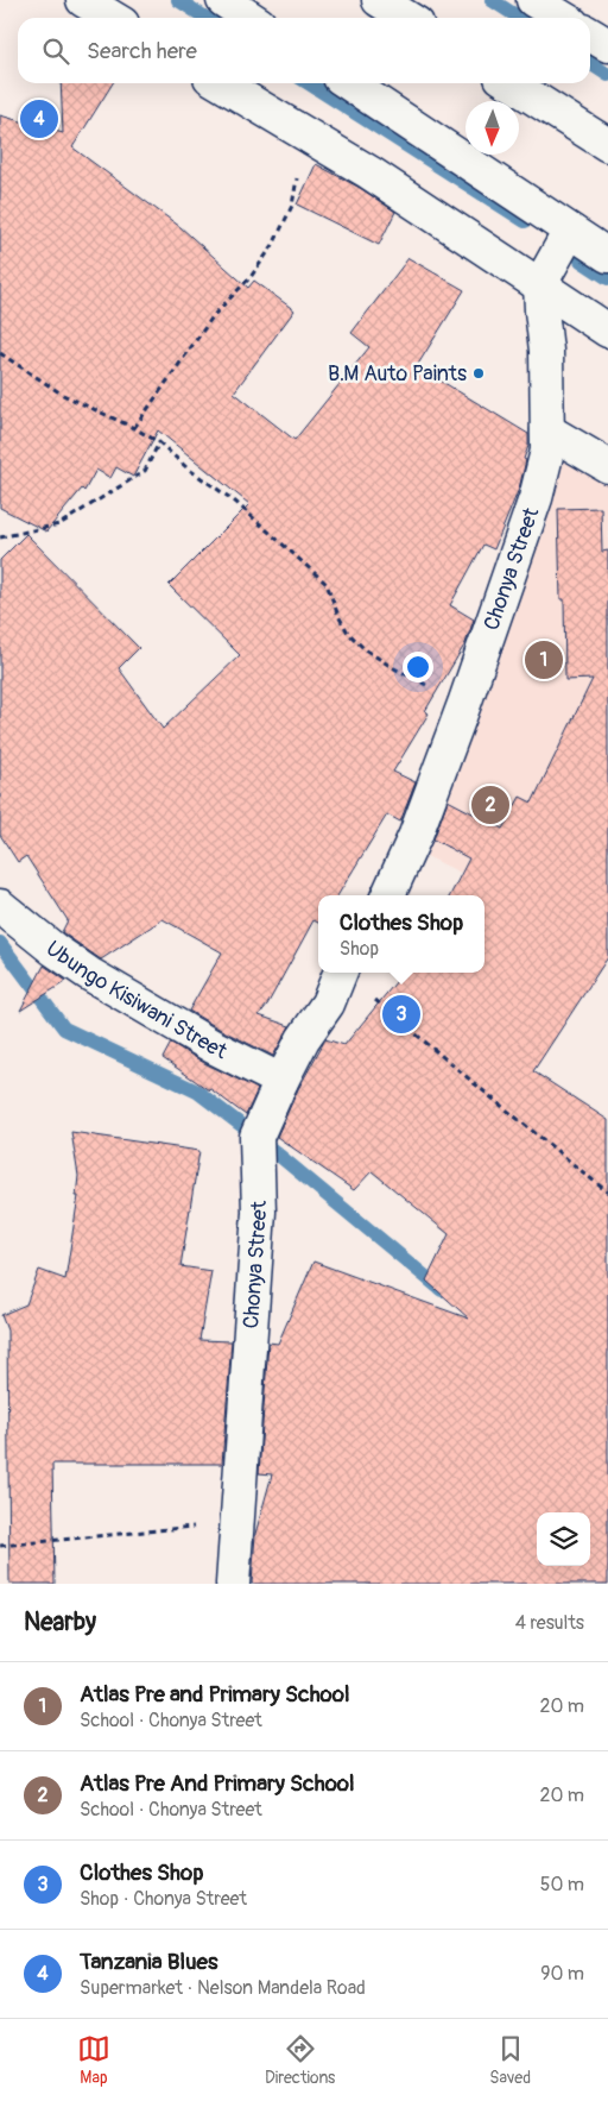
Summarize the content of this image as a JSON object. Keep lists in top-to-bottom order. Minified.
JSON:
{"streets":{"street":["Chonya Street","Ubungo Kisiwani Street"]},"crossings":[["Chonya Street","Ubungo Kisiwani Street"]],"places":["B.M Auto Paints"],"north":"bottom","page":{"search":"Search here","pins":["4","1","2","3"],"popup":["Clothes Shop","Shop"],"heading":["Nearby","4 results"],"list":[{"mark":"1","name":"Atlas Pre and Primary School","note":"School · Chonya Street","value":"20 m"},{"mark":"2","name":"Atlas Pre And Primary School","note":"School · Chonya Street","value":"20 m"},{"mark":"3","name":"Clothes Shop","note":"Shop · Chonya Street","value":"50 m"},{"mark":"4","name":"Tanzania Blues","note":"Supermarket · Nelson Mandela Road","value":"90 m"}],"nav":["Map","Directions","Saved"]}}
